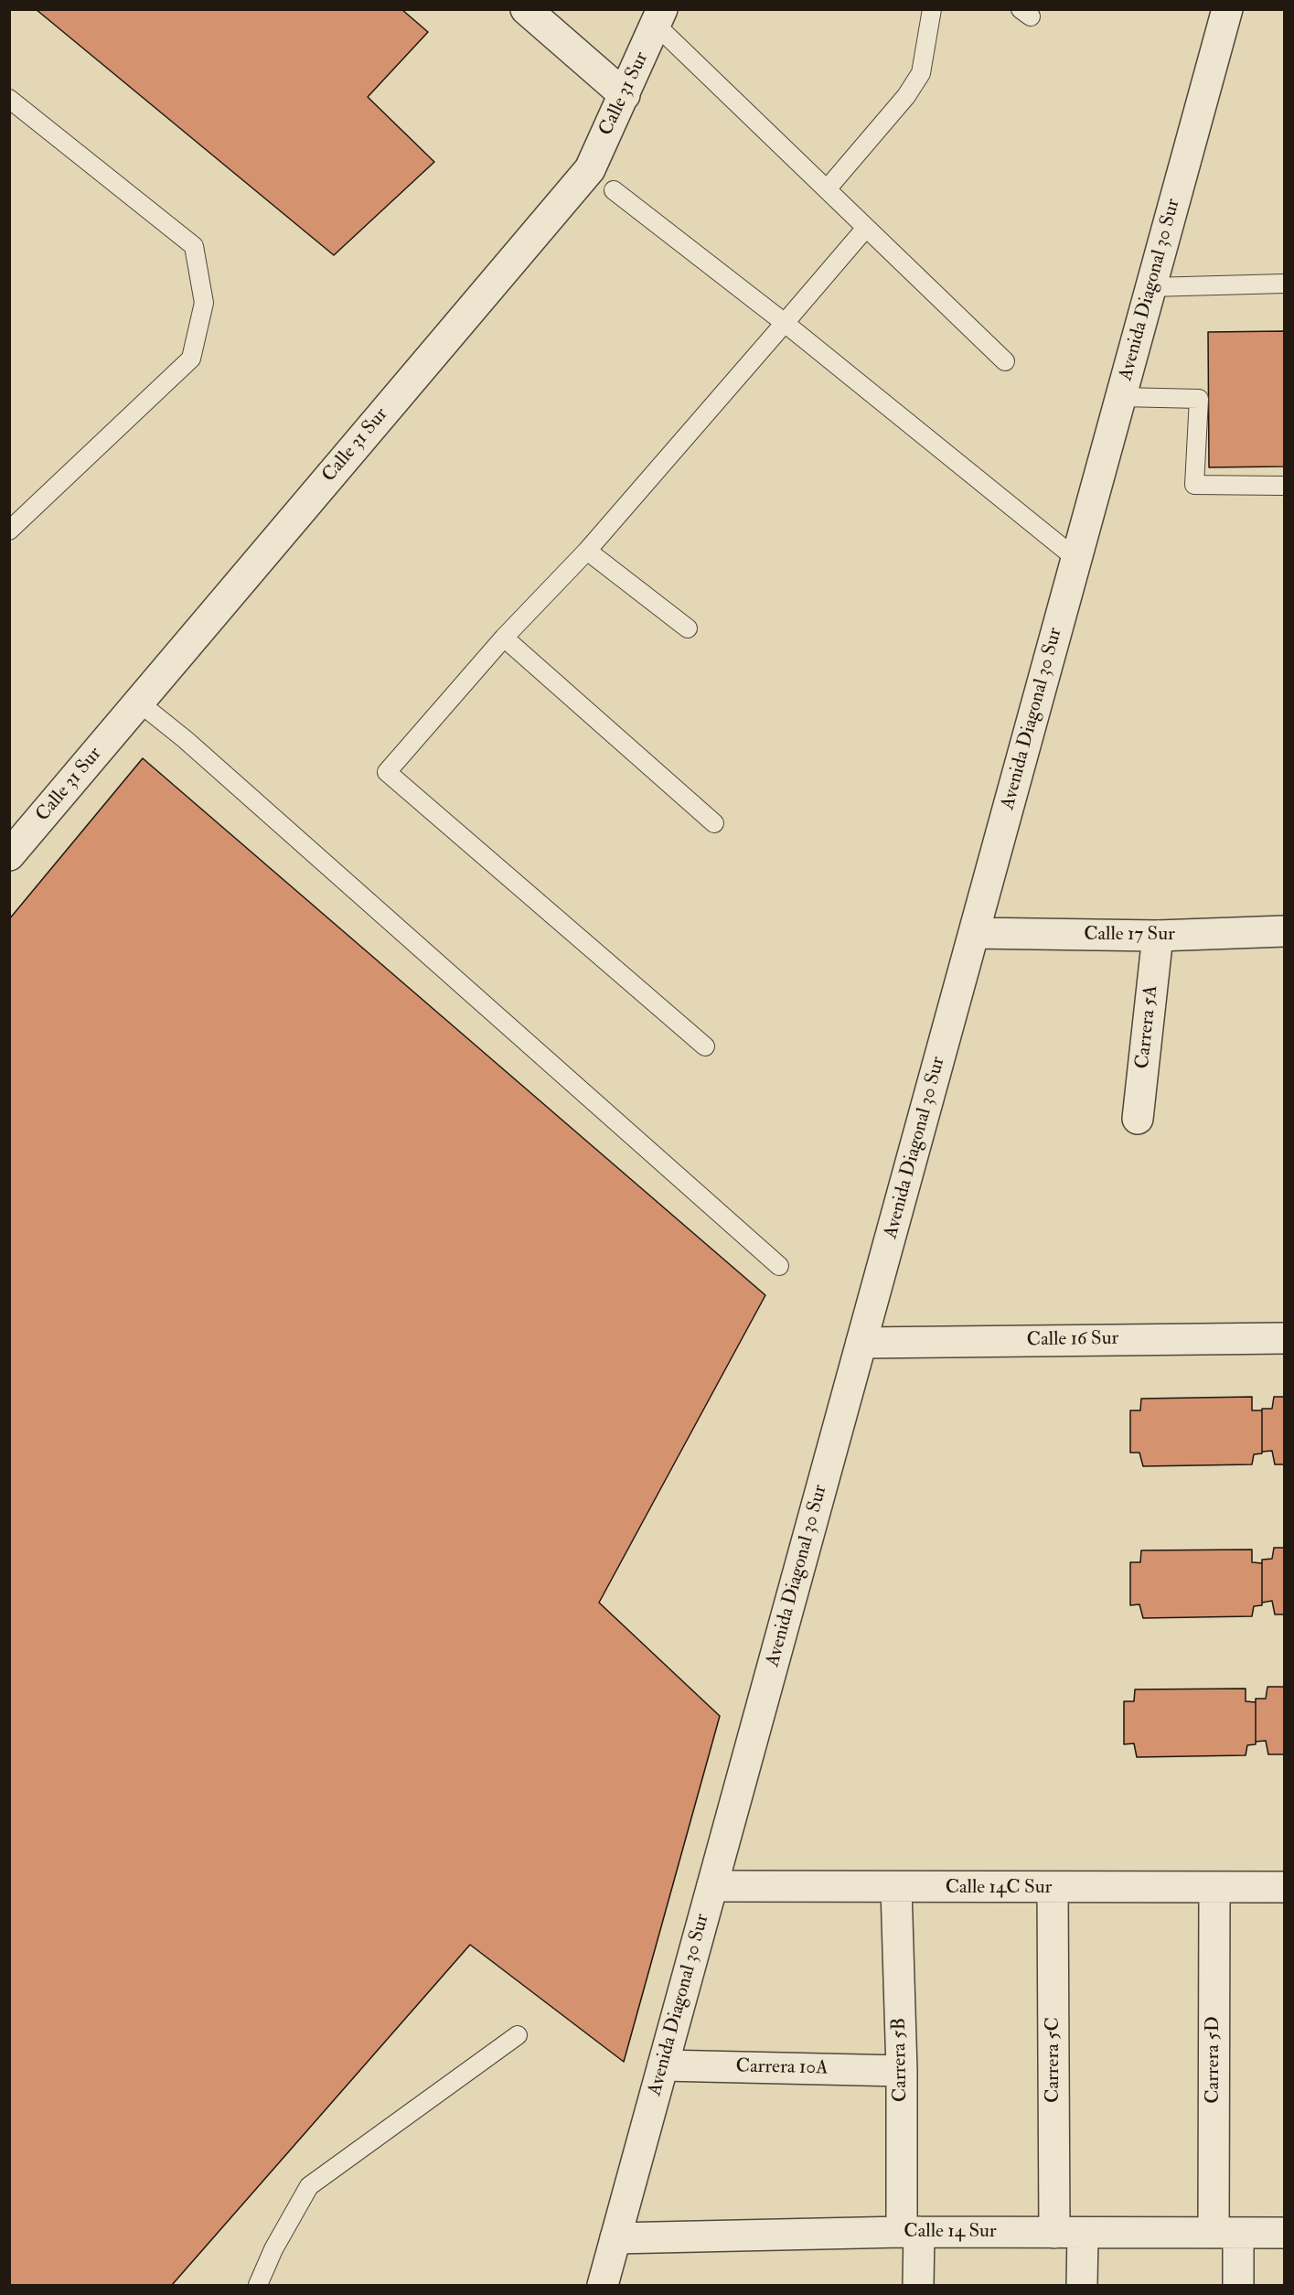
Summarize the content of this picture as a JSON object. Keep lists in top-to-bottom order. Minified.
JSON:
{"streets":{"street":["Calle 31 Sur","Avenida Diagonal 30 Sur","Calle 17 Sur","Carrera 5A","Calle 16 Sur","Calle 14C Sur","Carrera 5B","Carrera 5C","Carrera 5D","Carrera 10A","Calle 14 Sur"]},"crossings":[["Avenida Diagonal 30 Sur","Calle 17 Sur"],["Avenida Diagonal 30 Sur","Calle 16 Sur"],["Avenida Diagonal 30 Sur","Calle 14C Sur"],["Avenida Diagonal 30 Sur","Carrera 10A"],["Avenida Diagonal 30 Sur","Calle 14 Sur"],["Calle 17 Sur","Carrera 5A"],["Calle 14C Sur","Carrera 5B"],["Calle 14C Sur","Carrera 5C"],["Calle 14C Sur","Carrera 5D"],["Carrera 5B","Carrera 10A"],["Carrera 5B","Calle 14 Sur"],["Carrera 5C","Calle 14 Sur"],["Carrera 5D","Calle 14 Sur"]]}
